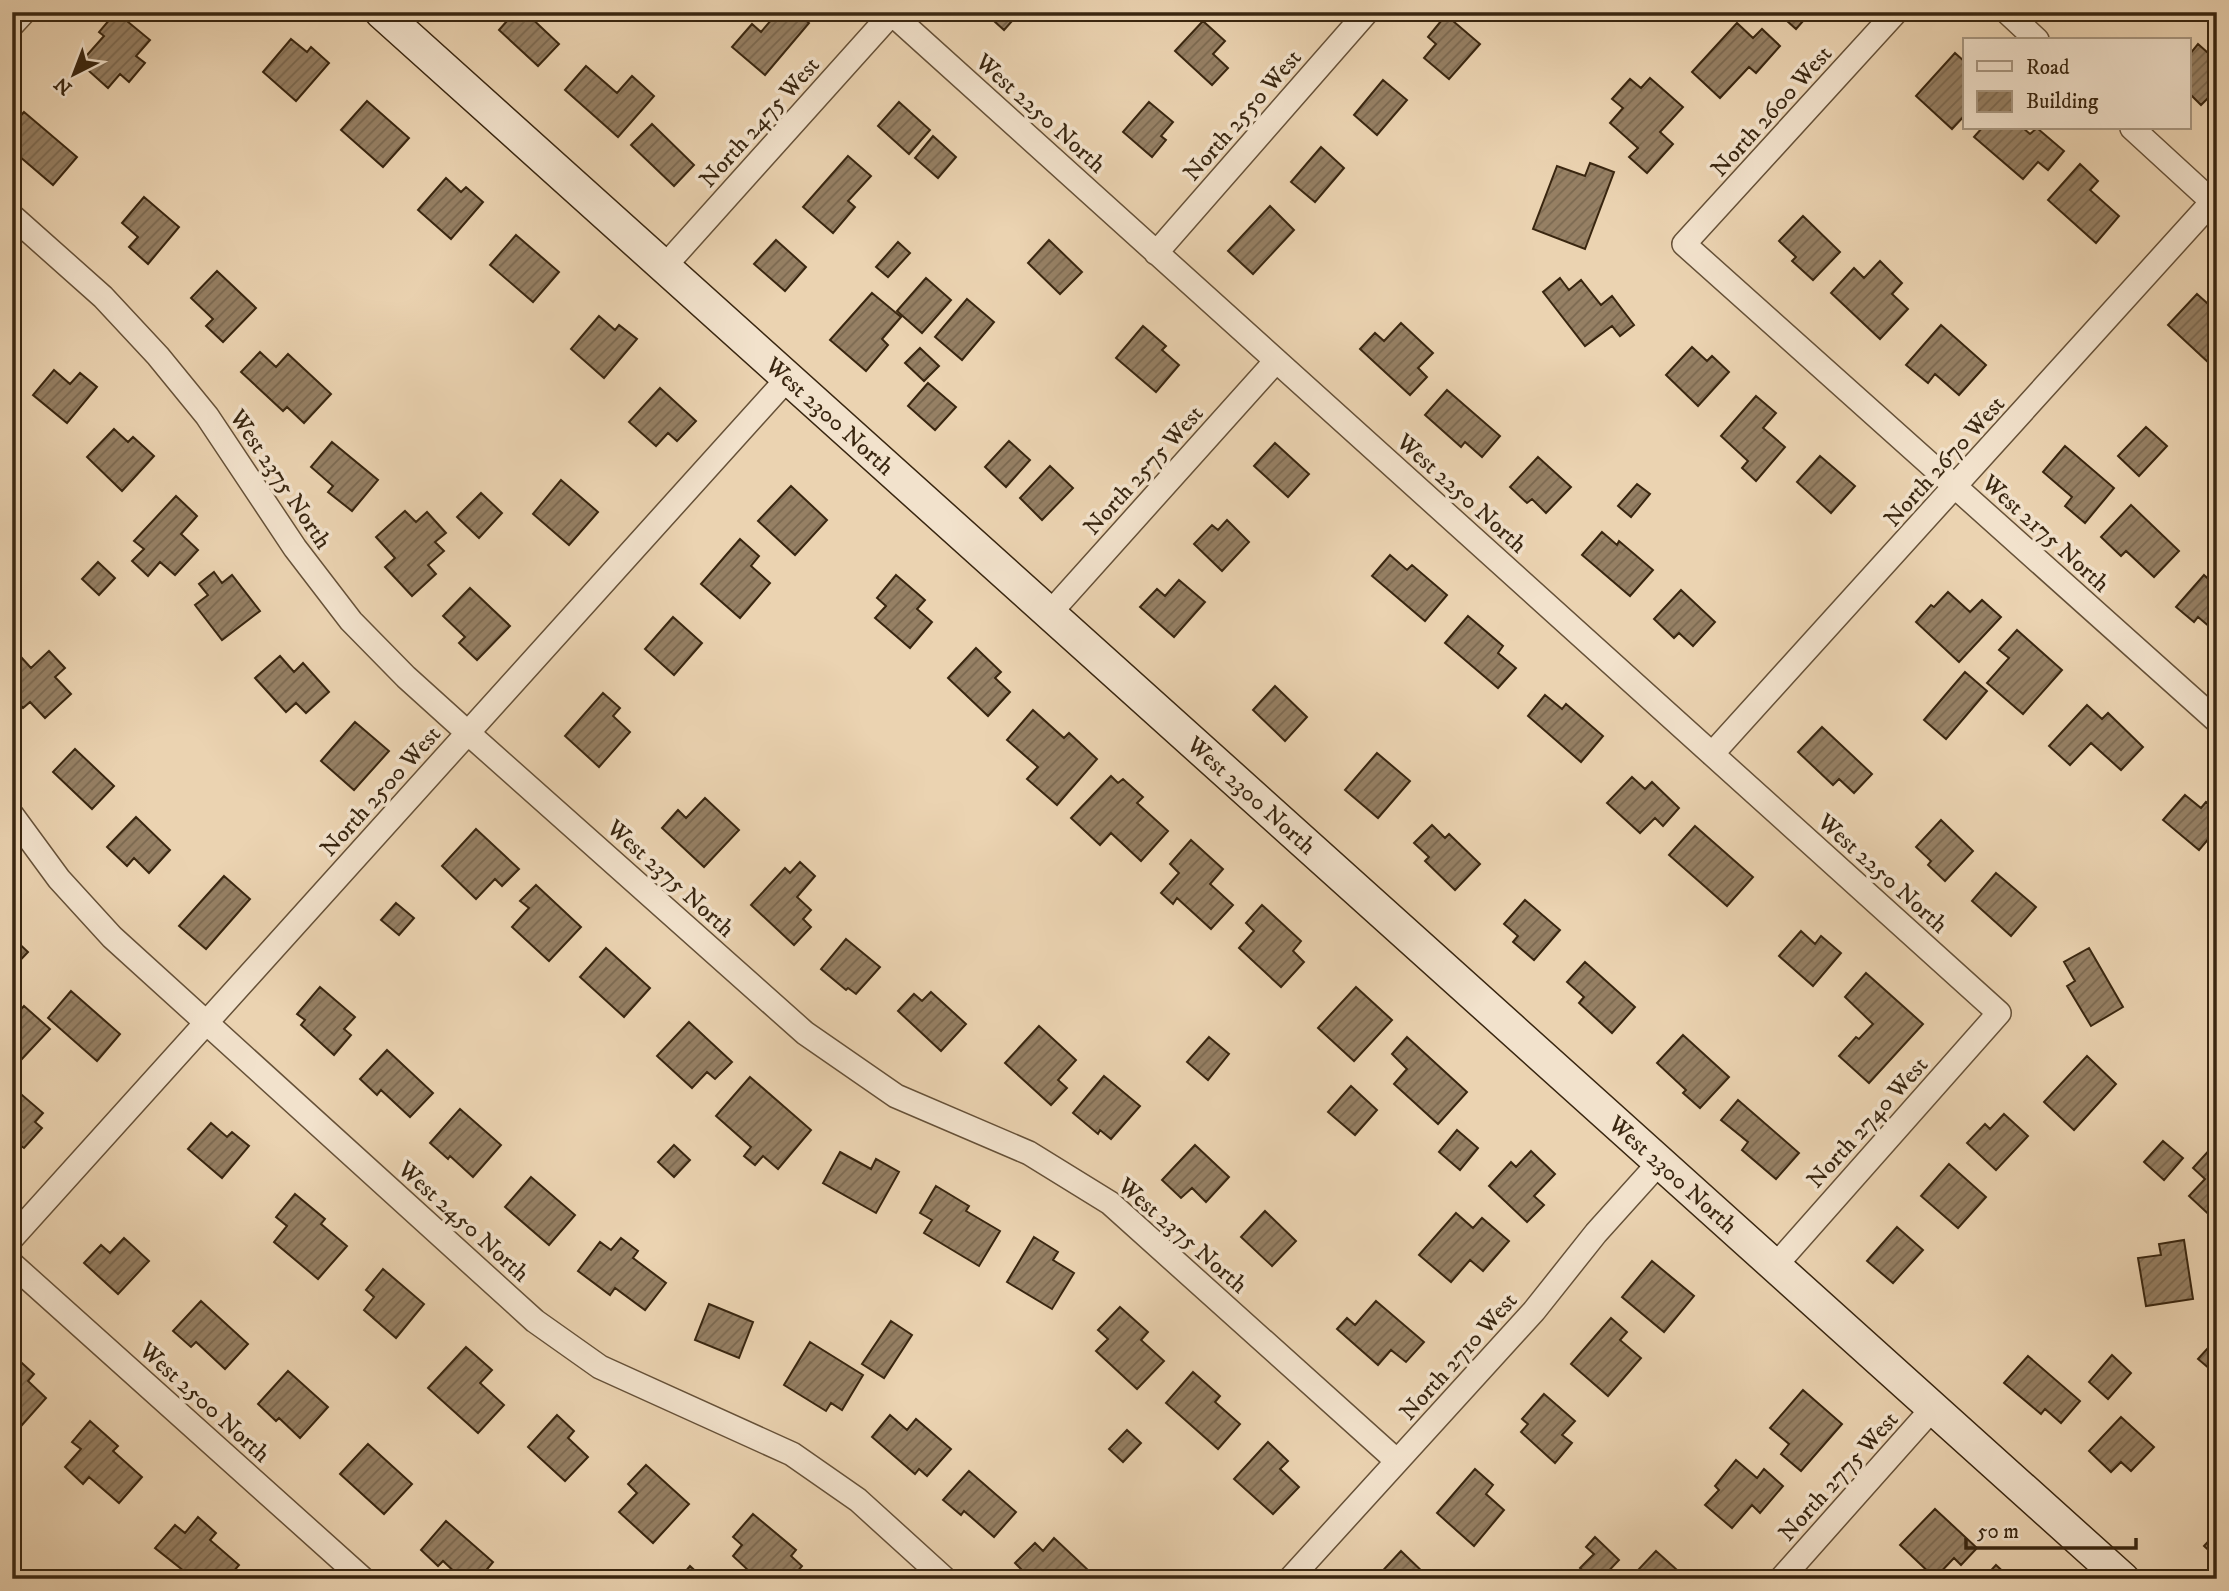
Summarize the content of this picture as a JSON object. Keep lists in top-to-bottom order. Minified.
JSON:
{"streets":{"street":["North 2600 West","West 2250 North","North 2550 West","North 2475 West","West 2300 North","North 2670 West","North 2575 West","West 2375 North","West 2175 North","North 2500 West","North 2740 West","West 2450 North","North 2710 West","West 2500 North","North 2775 West"]},"crossings":[["North 2600 West","West 2175 North"],["West 2250 North","North 2550 West"],["West 2250 North","North 2475 West"],["West 2250 North","North 2670 West"],["West 2250 North","North 2575 West"],["West 2250 North","North 2740 West"],["North 2475 West","West 2300 North"],["West 2300 North","North 2575 West"],["West 2300 North","North 2500 West"],["West 2300 North","North 2740 West"],["West 2300 North","North 2710 West"],["West 2300 North","North 2775 West"],["North 2670 West","West 2175 North"],["West 2375 North","North 2500 West"],["West 2375 North","North 2710 West"],["North 2500 West","West 2450 North"]],"legend":["Road","Building"],"scale_bar":"50 m","north":"bottom left"}
